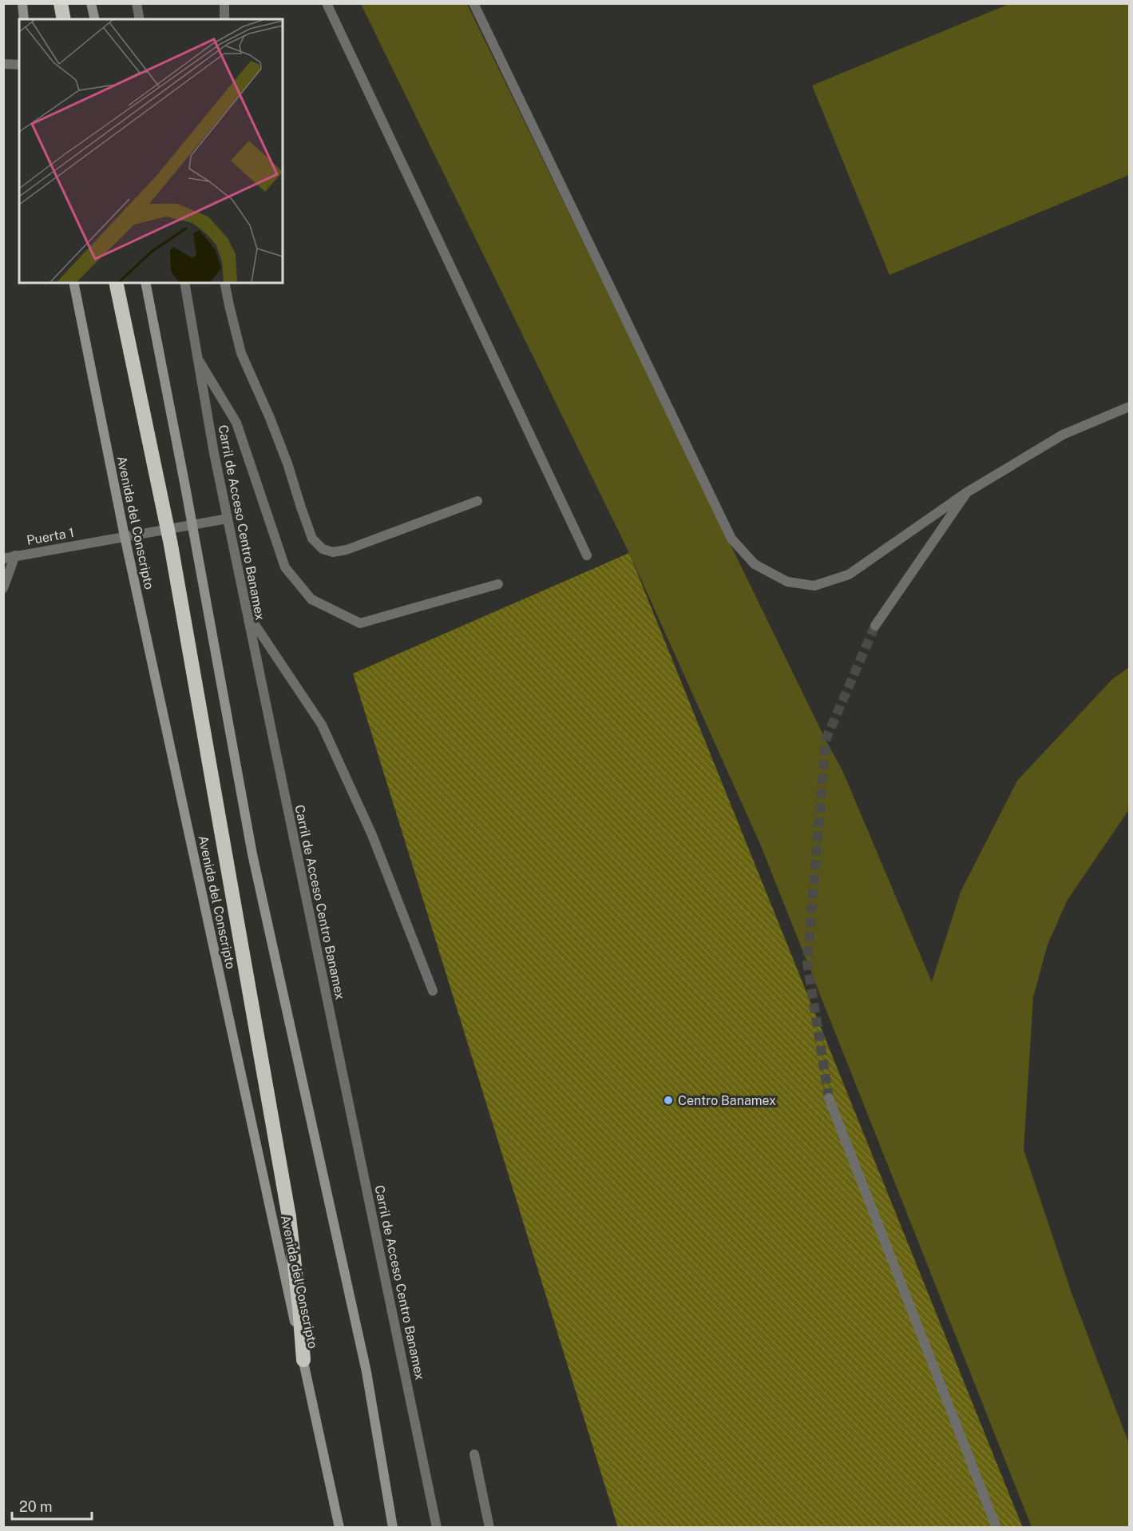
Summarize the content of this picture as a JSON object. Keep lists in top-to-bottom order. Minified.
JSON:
{"streets":{"main road":["Avenida del Conscripto"],"street":["Carril de Acceso Centro Banamex","Puerta 1"]},"crossings":[["Avenida del Conscripto","Puerta 1"],["Carril de Acceso Centro Banamex","Puerta 1"]],"places":["Centro Banamex"],"scale_bar":"20 m"}
